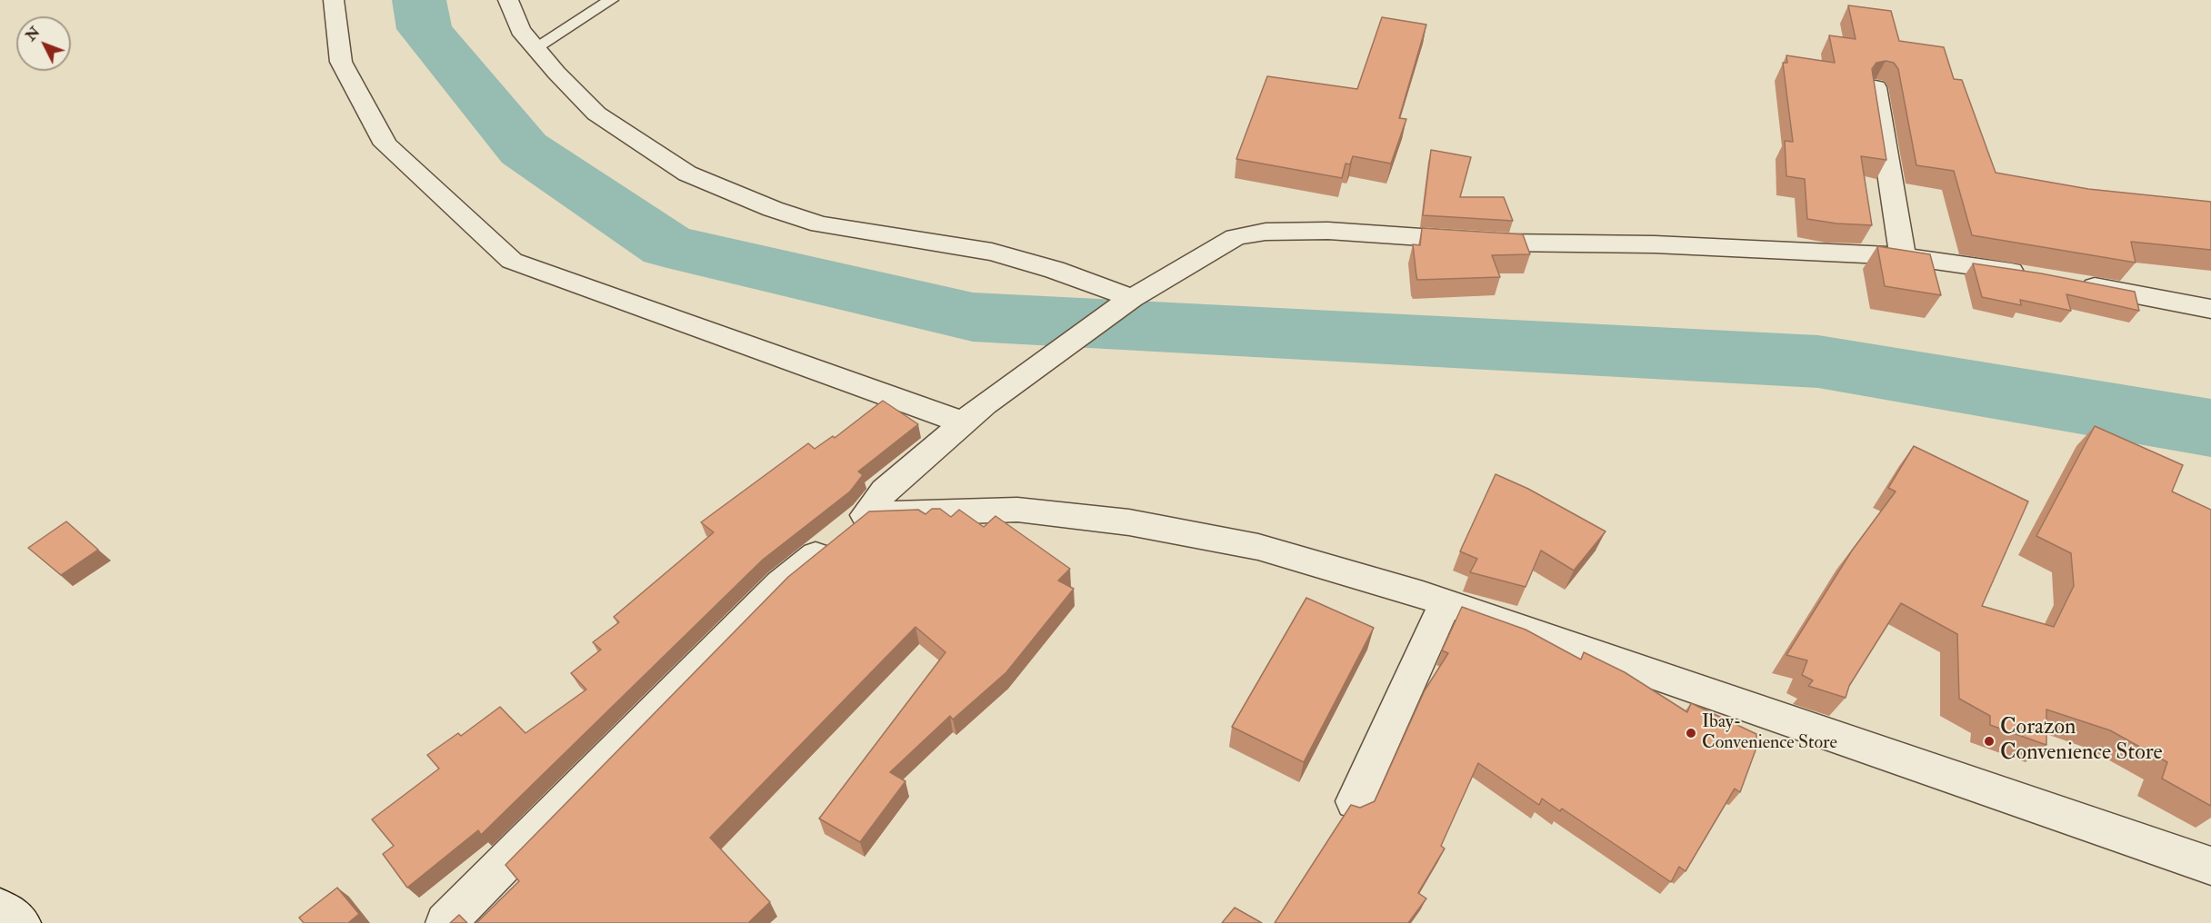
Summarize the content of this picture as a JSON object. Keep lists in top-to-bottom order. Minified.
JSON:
{"places":["Ibay- Convenience Store","Corazon Convenience Store"],"north":"top left"}
